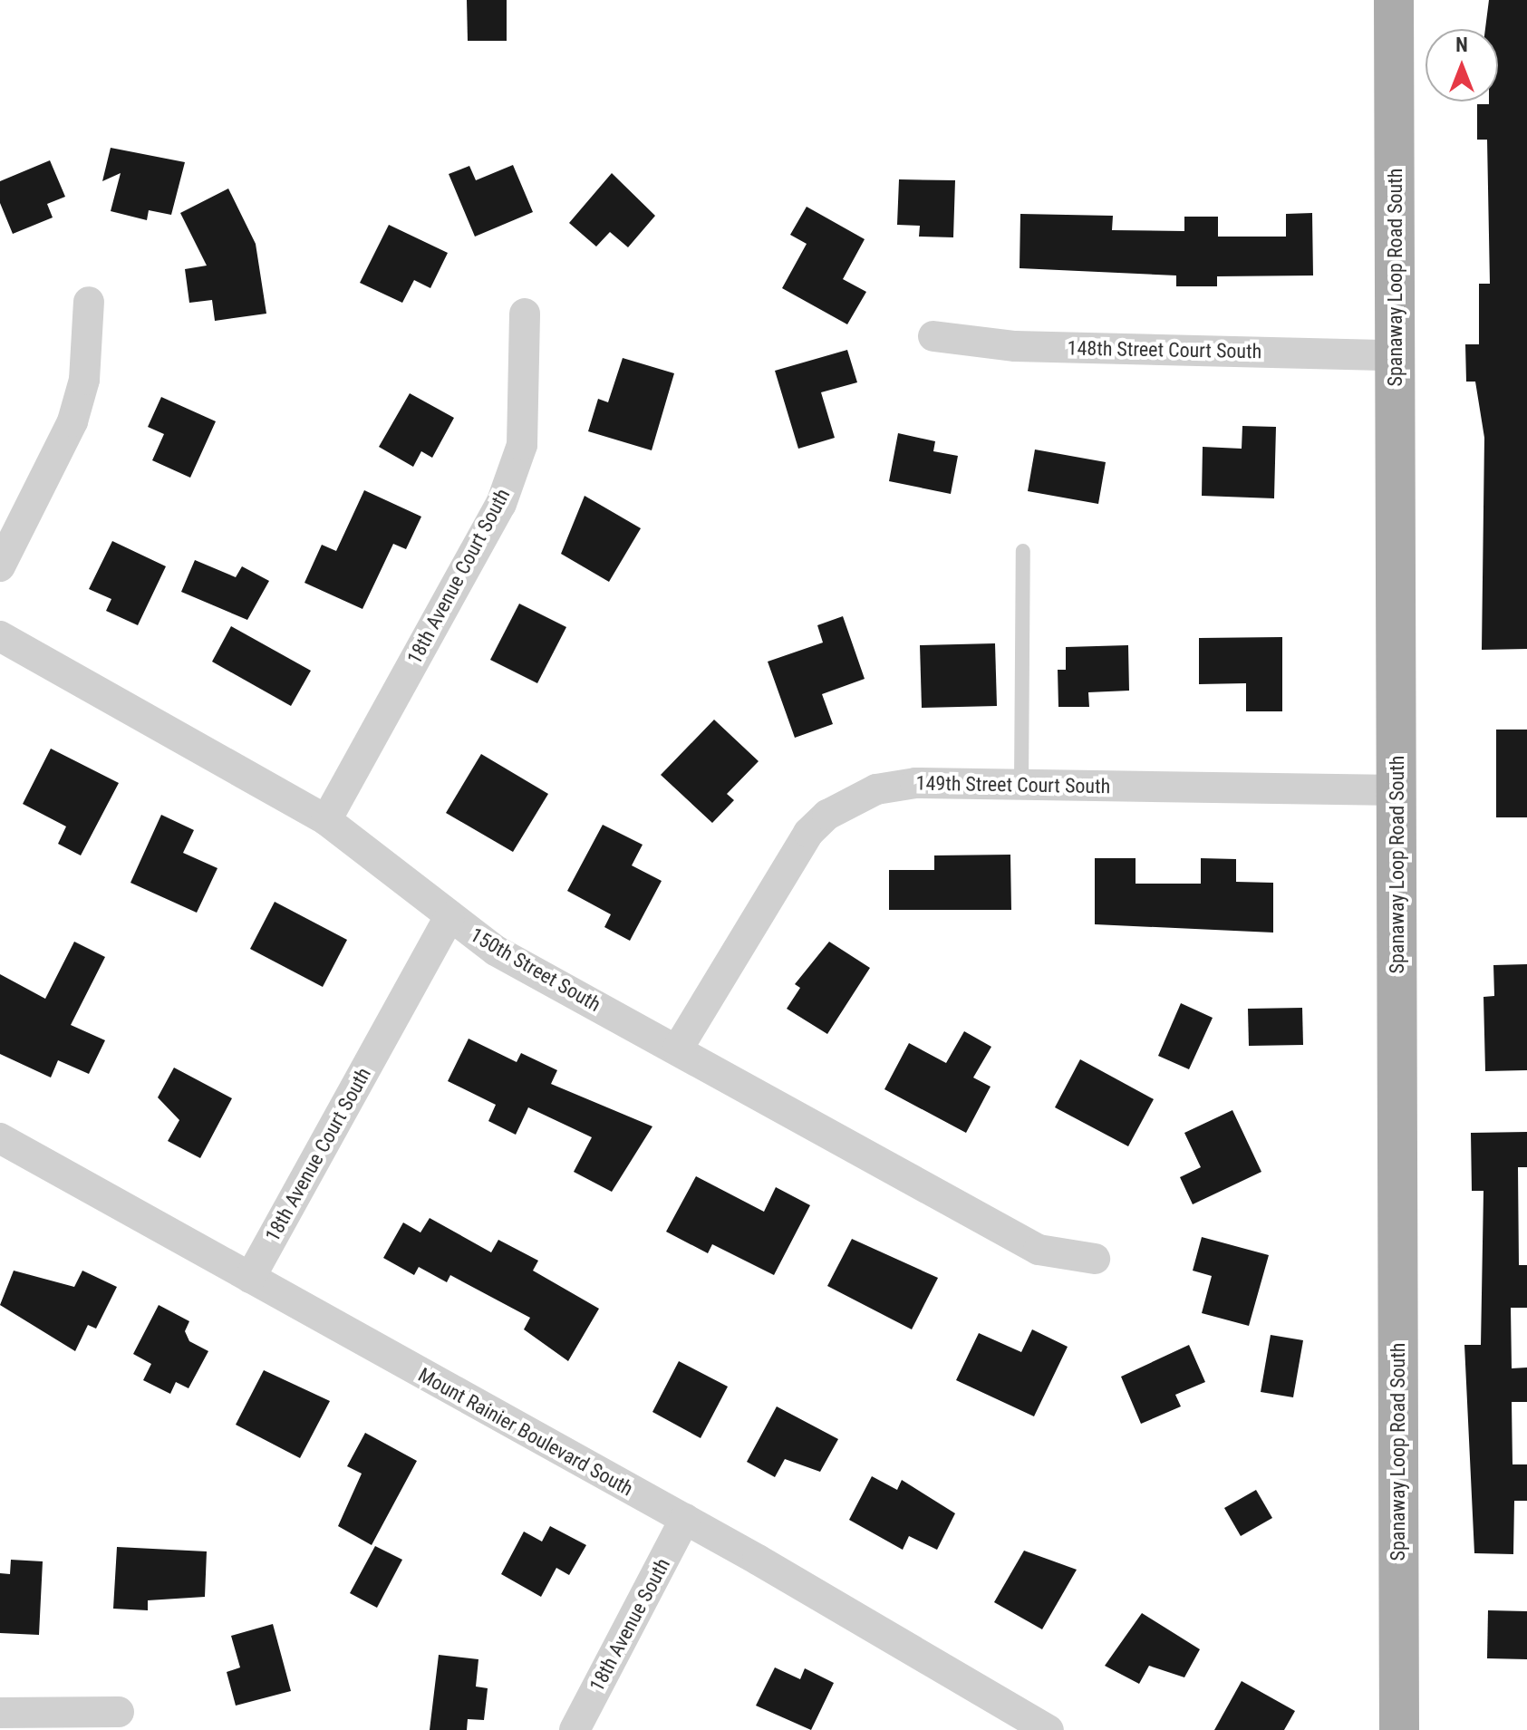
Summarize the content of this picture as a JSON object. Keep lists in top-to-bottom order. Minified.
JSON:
{"streets":{"main road":["Spanaway Loop Road South"],"street":["148th Street Court South","18th Avenue Court South","149th Street Court South","150th Street South","Mount Rainier Boulevard South","18th Avenue South"]},"crossings":[["Spanaway Loop Road South","148th Street Court South"],["Spanaway Loop Road South","149th Street Court South"],["18th Avenue Court South","150th Street South"],["18th Avenue Court South","Mount Rainier Boulevard South"],["149th Street Court South","150th Street South"],["Mount Rainier Boulevard South","18th Avenue South"]],"north":"top"}
